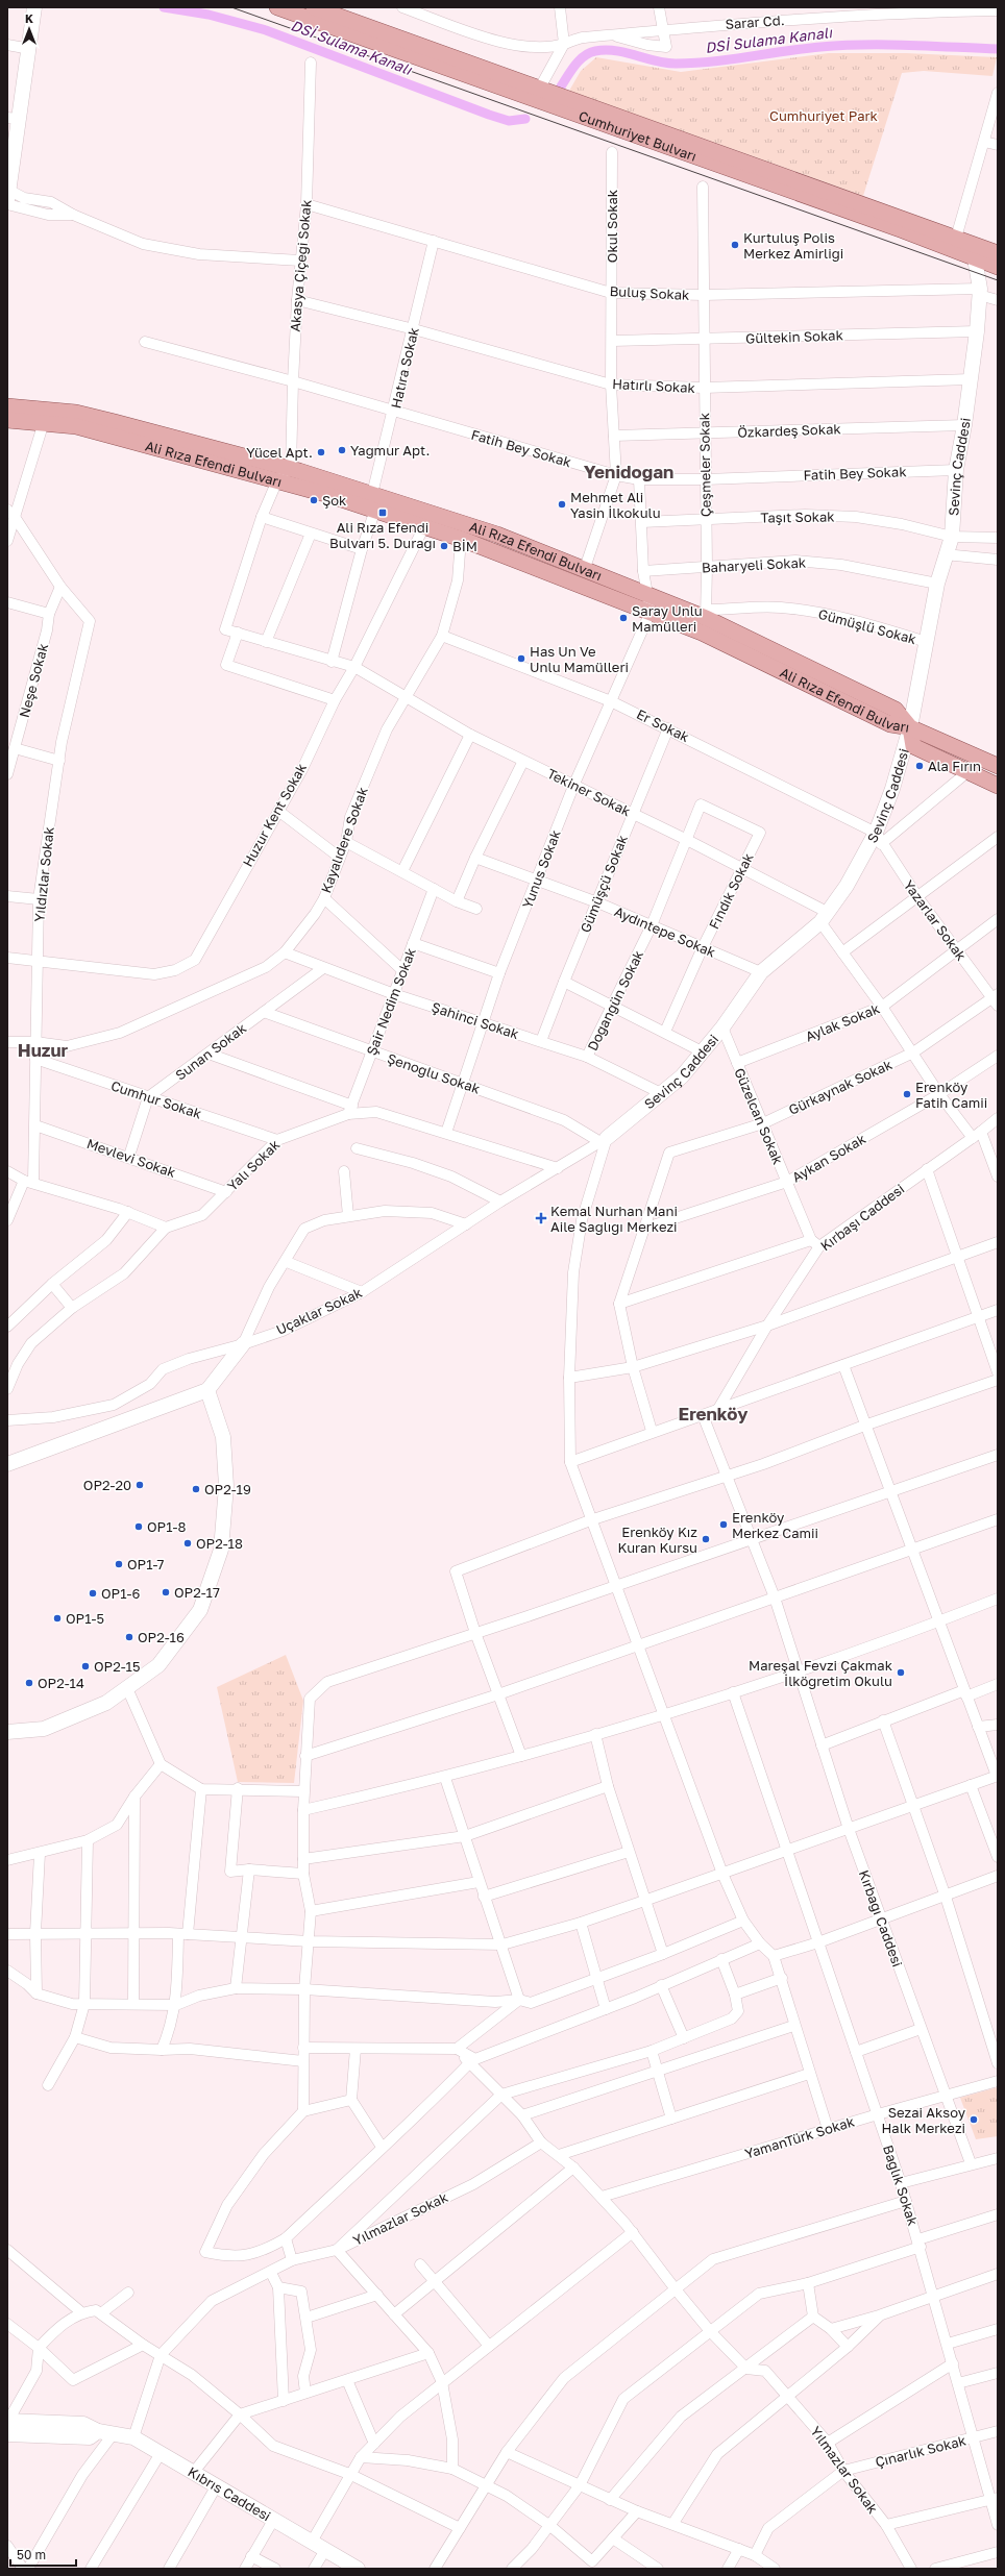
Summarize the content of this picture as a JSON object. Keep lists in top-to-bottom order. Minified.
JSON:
{"streets":{"main road":["Cumhuriyet Bulvarı","Ali Rıza Efendi Bulvarı","Sevinç Caddesi","Kıbrıs Caddesi"],"street":["Sarar Cd.","Okul Sokak","Akasya Çiçeği Sokak","Buluş Sokak","Gültekin Sokak","Hatıra Sokak","Hatırlı Sokak","Özkardeş Sokak","Fatih Bey Sokak","Çeşmeler Sokak","Taşıt Sokak","Baharyeli Sokak","Gümüşlü Sokak","Neşe Sokak","Er Sokak","Tekiner Sokak","Huzur Kent Sokak","Kayalıdere Sokak","Yunus Sokak","Yıldızlar Sokak","Gümüşçü Sokak","Fındık Sokak","Yazarlar Sokak","Aydıntepe Sokak","Doğangün Sokak","Şair Nedim Sokak","Şahinci Sokak","Aylak Sokak","Sunan Sokak","Şenoğlu Sokak","Gürkaynak Sokak","Cumhur Sokak","Güzelcan Sokak","Mevlevi Sokak","Aykan Sokak","Yalı Sokak","Kırbaşı Caddesi","Uçaklar Sokak","Kırbağı Caddesi","YamanTürk Sokak","Bağlık Sokak","Yılmazlar Sokak","Çınarlık Sokak"]},"crossings":[["Cumhuriyet Bulvarı","Sevinç Caddesi"],["Okul Sokak","Buluş Sokak"],["Okul Sokak","Gültekin Sokak"],["Okul Sokak","Hatırlı Sokak"],["Okul Sokak","Özkardeş Sokak"],["Okul Sokak","Fatih Bey Sokak"],["Okul Sokak","Ali Rıza Efendi Bulvarı"],["Akasya Çiçeği Sokak","Buluş Sokak"],["Akasya Çiçeği Sokak","Hatırlı Sokak"],["Akasya Çiçeği Sokak","Fatih Bey Sokak"],["Akasya Çiçeği Sokak","Ali Rıza Efendi Bulvarı"],["Buluş Sokak","Hatıra Sokak"],["Buluş Sokak","Çeşmeler Sokak"],["Buluş Sokak","Sevinç Caddesi"],["Gültekin Sokak","Çeşmeler Sokak"],["Gültekin Sokak","Sevinç Caddesi"],["Hatıra Sokak","Hatırlı Sokak"],["Hatıra Sokak","Fatih Bey Sokak"],["Hatıra Sokak","Ali Rıza Efendi Bulvarı"],["Hatırlı Sokak","Çeşmeler Sokak"],["Hatırlı Sokak","Sevinç Caddesi"],["Özkardeş Sokak","Çeşmeler Sokak"],["Özkardeş Sokak","Sevinç Caddesi"],["Fatih Bey Sokak","Çeşmeler Sokak"],["Fatih Bey Sokak","Sevinç Caddesi"],["Ali Rıza Efendi Bulvarı","Çeşmeler Sokak"],["Ali Rıza Efendi Bulvarı","Sevinç Caddesi"],["Ali Rıza Efendi Bulvarı","Gümüşlü Sokak"],["Ali Rıza Efendi Bulvarı","Huzur Kent Sokak"],["Ali Rıza Efendi Bulvarı","Kayalıdere Sokak"],["Ali Rıza Efendi Bulvarı","Yunus Sokak"],["Çeşmeler Sokak","Taşıt Sokak"],["Çeşmeler Sokak","Baharyeli Sokak"],["Çeşmeler Sokak","Gümüşlü Sokak"],["Sevinç Caddesi","Taşıt Sokak"],["Sevinç Caddesi","Baharyeli Sokak"],["Sevinç Caddesi","Gümüşlü Sokak"],["Sevinç Caddesi","Er Sokak"],["Sevinç Caddesi","Tekiner Sokak"],["Sevinç Caddesi","Yazarlar Sokak"],["Sevinç Caddesi","Aydıntepe Sokak"],["Sevinç Caddesi","Şahinci Sokak"],["Sevinç Caddesi","Şenoğlu Sokak"],["Sevinç Caddesi","Güzelcan Sokak"],["Sevinç Caddesi","Uçaklar Sokak"],["Neşe Sokak","Yıldızlar Sokak"],["Er Sokak","Kayalıdere Sokak"],["Er Sokak","Yunus Sokak"],["Er Sokak","Gümüşçü Sokak"],["Er Sokak","Yazarlar Sokak"],["Tekiner Sokak","Huzur Kent Sokak"],["Tekiner Sokak","Kayalıdere Sokak"],["Tekiner Sokak","Yunus Sokak"],["Tekiner Sokak","Gümüşçü Sokak"],["Tekiner Sokak","Fındık Sokak"],["Tekiner Sokak","Doğangün Sokak"],["Huzur Kent Sokak","Yıldızlar Sokak"],["Kayalıdere Sokak","Yıldızlar Sokak"],["Kayalıdere Sokak","Şahinci Sokak"],["Yunus Sokak","Aydıntepe Sokak"],["Yunus Sokak","Şahinci Sokak"],["Yunus Sokak","Şenoğlu Sokak"],["Yunus Sokak","Yalı Sokak"],["Yıldızlar Sokak","Cumhur Sokak"],["Yıldızlar Sokak","Mevlevi Sokak"],["Gümüşçü Sokak","Aydıntepe Sokak"],["Gümüşçü Sokak","Şahinci Sokak"],["Fındık Sokak","Aydıntepe Sokak"],["Fındık Sokak","Doğangün Sokak"],["Yazarlar Sokak","Aylak Sokak"],["Yazarlar Sokak","Gürkaynak Sokak"],["Aydıntepe Sokak","Doğangün Sokak"],["Doğangün Sokak","Şahinci Sokak"],["Şair Nedim Sokak","Şahinci Sokak"],["Şair Nedim Sokak","Şenoğlu Sokak"],["Şair Nedim Sokak","Yalı Sokak"],["Şahinci Sokak","Sunan Sokak"],["Aylak Sokak","Güzelcan Sokak"],["Sunan Sokak","Şenoğlu Sokak"],["Sunan Sokak","Cumhur Sokak"],["Şenoğlu Sokak","Uçaklar Sokak"],["Gürkaynak Sokak","Güzelcan Sokak"],["Gürkaynak Sokak","Aykan Sokak"],["Cumhur Sokak","Yalı Sokak"],["Güzelcan Sokak","Aykan Sokak"],["Güzelcan Sokak","Kırbaşı Caddesi"],["Mevlevi Sokak","Yalı Sokak"],["Yalı Sokak","Uçaklar Sokak"],["Kırbağı Caddesi","YamanTürk Sokak"],["YamanTürk Sokak","Bağlık Sokak"],["Bağlık Sokak","Çınarlık Sokak"],["Yılmazlar Sokak","Çınarlık Sokak"]],"districts":["Yenidoğan","Huzur","Erenköy"],"water":["DSİ Sulama Kanalı"],"parks":["Cumhuriyet Park"],"places":{"other":["Kurtuluş Polis Merkez Amirliği","Yağmur Apt.","Yücel Apt.","Şok","Mehmet Ali Yasin İlkokulu","BİM","Saray Unlu Mamülleri","Has Un Ve Unlu Mamülleri","Ala Fırın","Erenköy Fatih Camii","OP2-20","OP2-19","Erenköy Merkez Camii","OP1-8","Erenköy Kız Kuran Kursu","OP2-18","OP1-7","OP2-17","OP1-6","OP1-5","OP2-16","OP2-15","Mareşal Fevzi Çakmak İlköğretim Okulu","OP2-14","Sezai Aksoy Halk Merkezi"],"transit":["Ali Rıza Efendi Bulvarı 5. Durağı"],"health":["Kemal Nurhan Mani Aile Sağlığı Merkezi"]},"scale_bar":"50 m","north":"top"}
